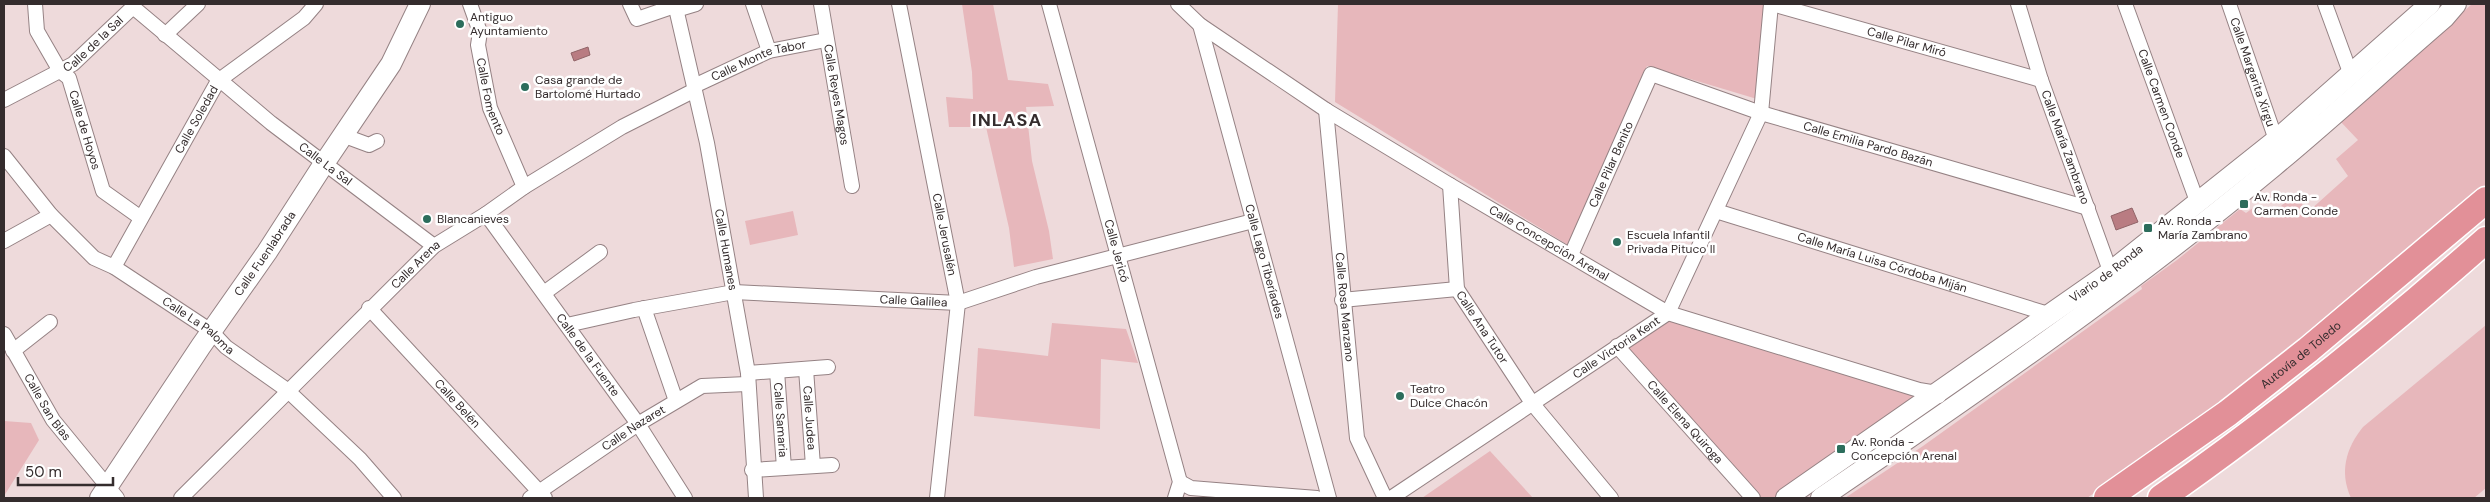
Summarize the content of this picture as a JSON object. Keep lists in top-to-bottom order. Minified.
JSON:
{"streets":{"highway":["Autovía de Toledo"],"main road":["Calle Fuenlabrada","Viario de Ronda"],"street":["Calle de la Sal","Calle Pilar Miró","Calle Monte Tabor","Calle Margarita Xirgu","Calle Reyes Magos","Calle Fomento","Calle Carmen Conde","Calle Soledad","Calle de Hoyos","Calle Emilia Pardo Bazán","Calle María Zambrano","Calle La Sal","Calle Pilar Benito","Calle Jerusalén","Calle Concepción Arenal","Calle Humanes","Calle Jericó","Calle Lago Tiberíades","Calle María Luisa Córdoba Miján","Calle Arena","Calle Galilea","Calle Rosa Manzano","Calle La Paloma","Calle Ana Tutor","Calle Victoria Kent","Calle de la Fuente","Calle Belén","Calle San Blas","Calle Judea","Calle Samaria","Calle Elena Quiroga","Calle Nazaret"]},"crossings":[["Calle de la Sal","Calle Soledad"],["Calle de la Sal","Calle de Hoyos"],["Calle de la Sal","Calle La Sal"],["Calle Pilar Miró","Calle María Zambrano"],["Calle Pilar Miró","Calle Victoria Kent"],["Calle Monte Tabor","Calle Reyes Magos"],["Calle Monte Tabor","Calle Humanes"],["Calle Monte Tabor","Calle Arena"],["Calle Margarita Xirgu","Viario de Ronda"],["Calle Fomento","Calle Arena"],["Calle Carmen Conde","Viario de Ronda"],["Calle Soledad","Calle de Hoyos"],["Calle Soledad","Calle La Sal"],["Calle Soledad","Calle La Paloma"],["Calle Emilia Pardo Bazán","Calle María Zambrano"],["Calle Emilia Pardo Bazán","Calle Pilar Benito"],["Calle Emilia Pardo Bazán","Calle Victoria Kent"],["Calle María Zambrano","Viario de Ronda"],["Calle La Sal","Calle Fuenlabrada"],["Calle La Sal","Calle Arena"],["Calle Pilar Benito","Calle Concepción Arenal"],["Calle Jerusalén","Calle Galilea"],["Calle Concepción Arenal","Calle Lago Tiberíades"],["Calle Concepción Arenal","Viario de Ronda"],["Calle Concepción Arenal","Calle Rosa Manzano"],["Calle Concepción Arenal","Calle Ana Tutor"],["Calle Concepción Arenal","Calle Victoria Kent"],["Calle Humanes","Calle Arena"],["Calle Humanes","Calle Galilea"],["Calle Humanes","Calle Nazaret"],["Calle Jericó","Calle Galilea"],["Calle Fuenlabrada","Calle La Paloma"],["Calle Fuenlabrada","Calle San Blas"],["Calle Lago Tiberíades","Calle Galilea"],["Calle María Luisa Córdoba Miján","Viario de Ronda"],["Calle María Luisa Córdoba Miján","Calle Victoria Kent"],["Calle Arena","Calle La Paloma"],["Calle Arena","Calle de la Fuente"],["Calle Arena","Calle Belén"],["Calle Galilea","Calle de la Fuente"],["Calle Ana Tutor","Calle Victoria Kent"],["Calle Victoria Kent","Calle Elena Quiroga"],["Calle de la Fuente","Calle Nazaret"],["Calle Belén","Calle Nazaret"],["Calle Judea","Calle Nazaret"],["Calle Samaria","Calle Nazaret"]],"districts":["INLASA"],"places":{"other":["Antiguo Ayuntamiento","Casa grande de Bartolomé Hurtado","Blancanieves","Escuela Infantil Privada Pituco II","Teatro Dulce Chacón"],"transit":["Av. Ronda - Carmen Conde","Av. Ronda - María Zambrano","Av. Ronda - Concepción Arenal"]},"scale_bar":"50 m"}
